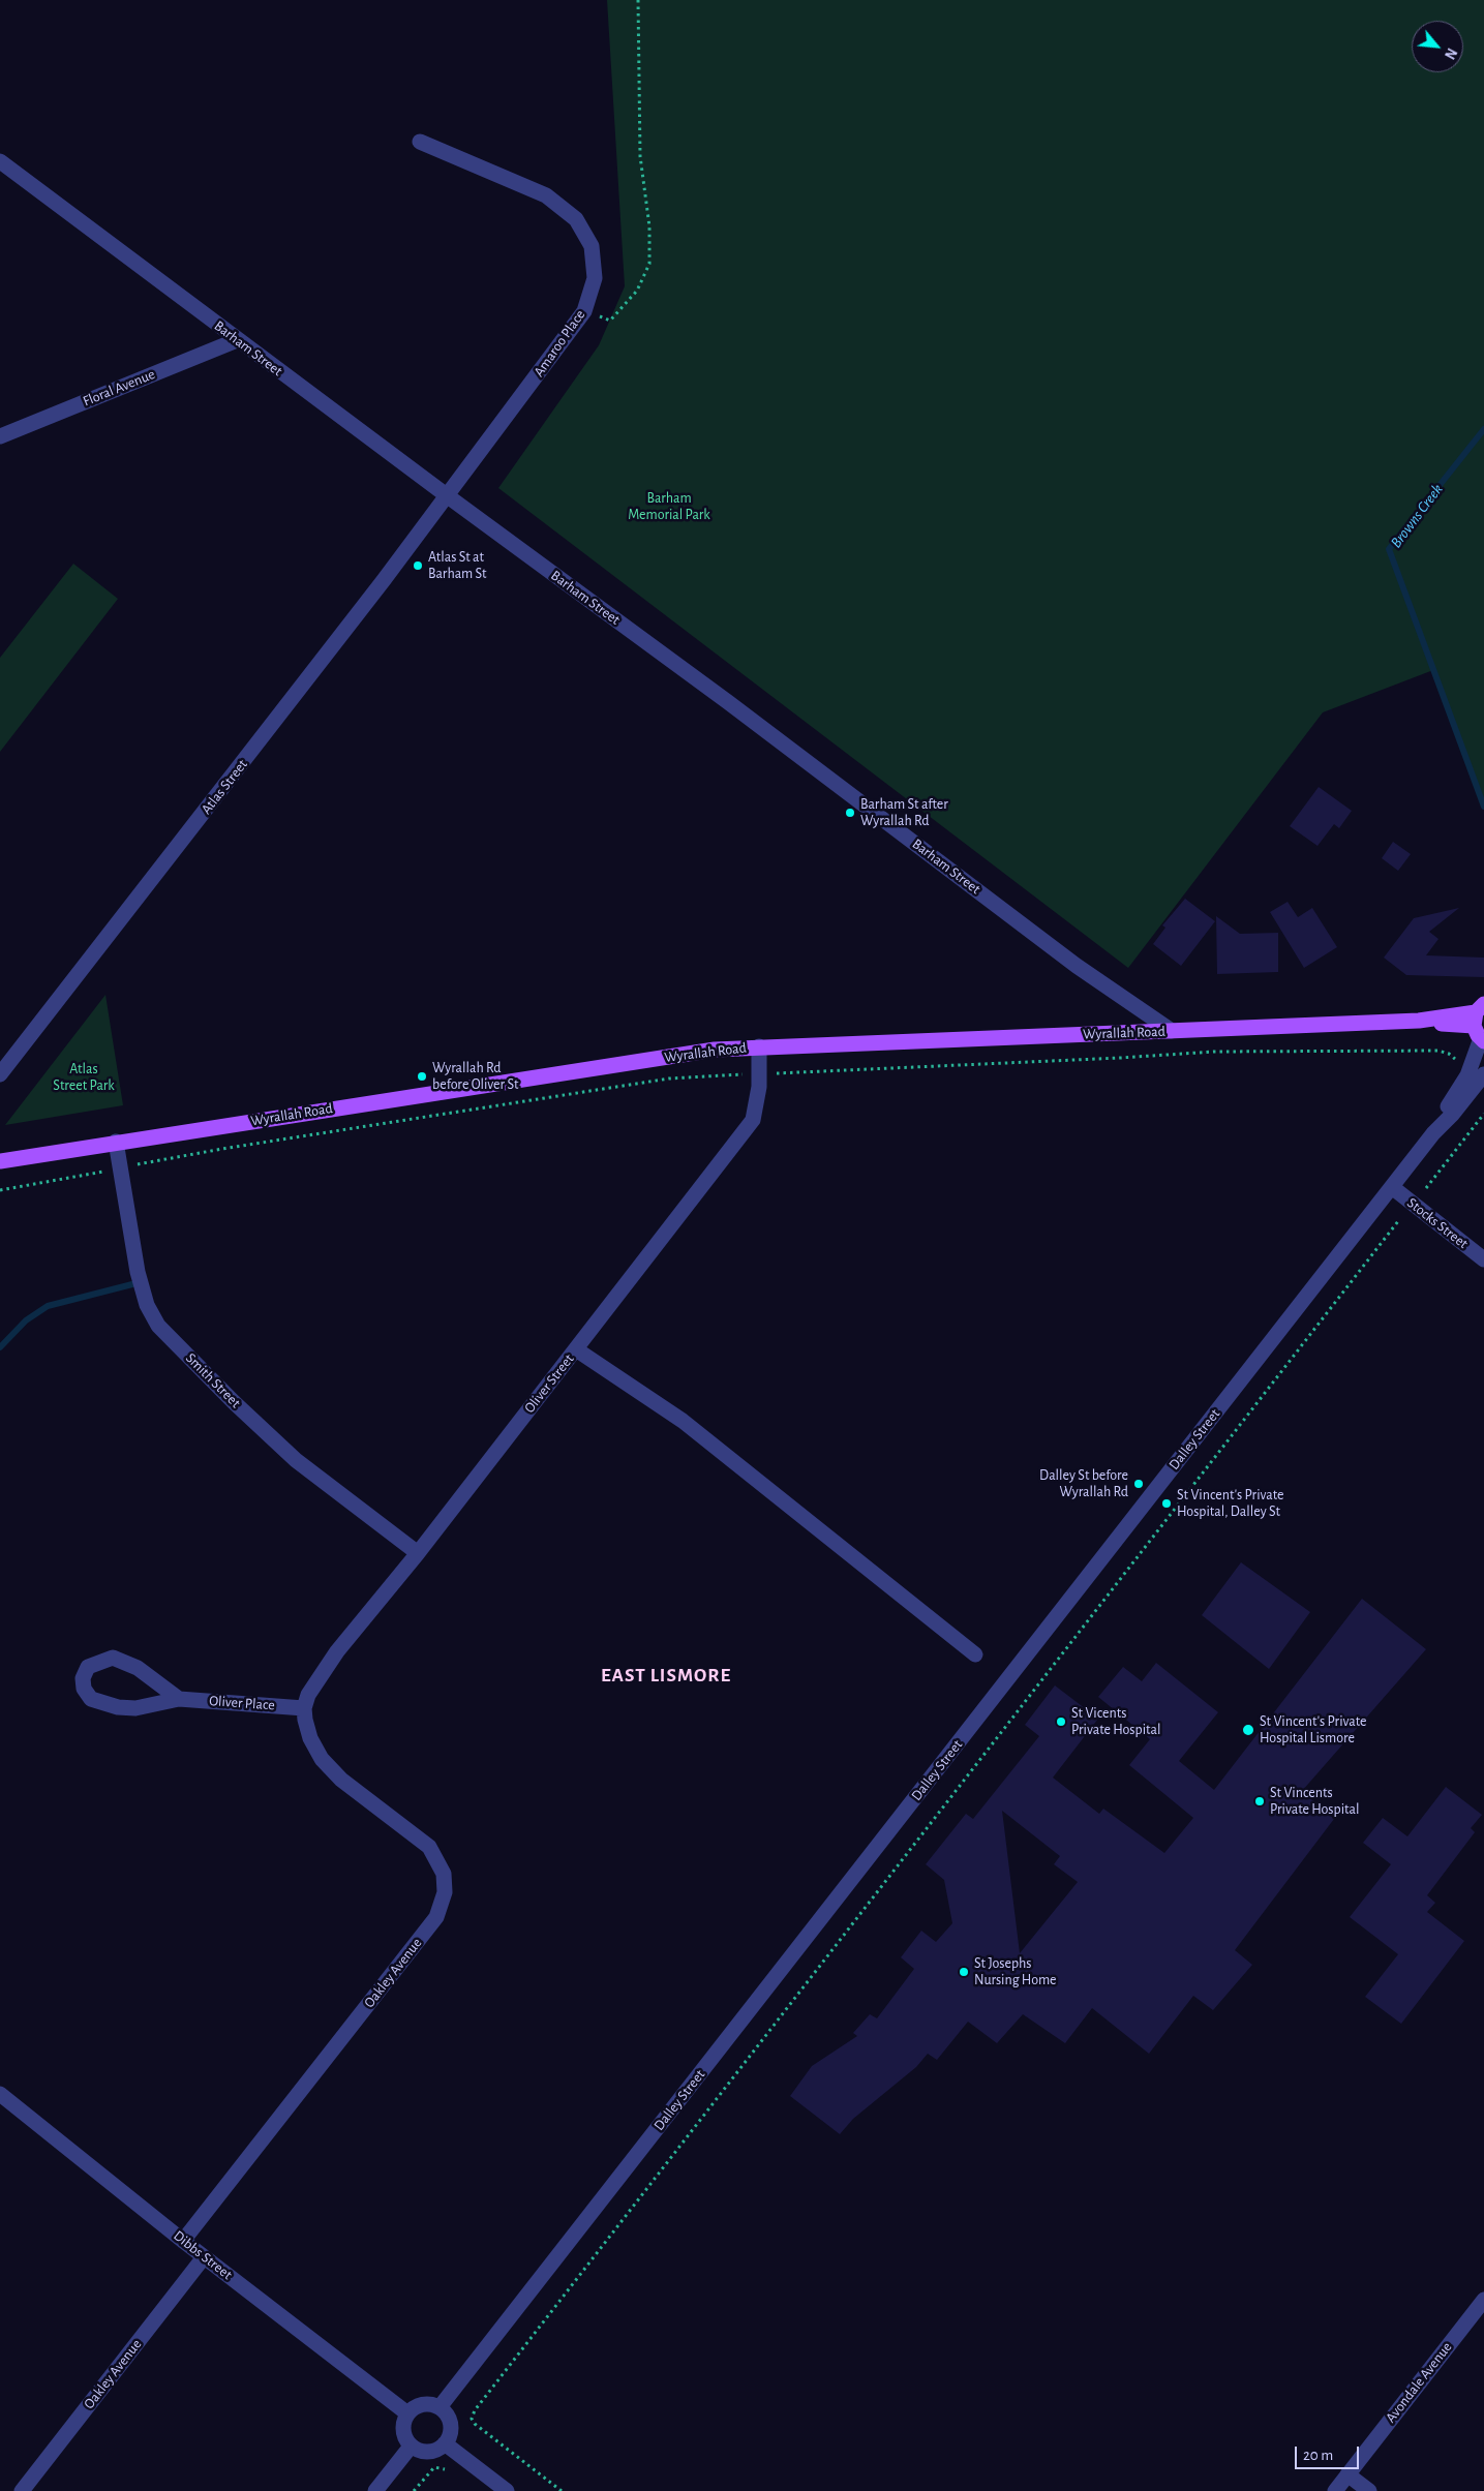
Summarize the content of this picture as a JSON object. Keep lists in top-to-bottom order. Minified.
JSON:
{"streets":{"main road":["Wyrallah Road"],"street":["Amaroo Place","Barham Street","Floral Avenue","Atlas Street","Stocks Street","Smith Street","Oliver Street","Dalley Street","Oliver Place","Oakley Avenue","Dibbs Street","Avondale Avenue"]},"crossings":[["Amaroo Place","Barham Street"],["Amaroo Place","Atlas Street"],["Barham Street","Floral Avenue"],["Barham Street","Atlas Street"],["Barham Street","Wyrallah Road"],["Wyrallah Road","Smith Street"],["Wyrallah Road","Oliver Street"],["Wyrallah Road","Dalley Street"],["Stocks Street","Dalley Street"],["Smith Street","Oliver Street"],["Oliver Street","Oliver Place"],["Oliver Street","Oakley Avenue"],["Dalley Street","Dibbs Street"],["Oliver Place","Oakley Avenue"],["Oakley Avenue","Dibbs Street"]],"districts":["EAST LISMORE"],"water":["Browns Creek"],"parks":["Barham Memorial Park","Atlas Street Park"],"places":["Atlas St at Barham St","Barham St after Wyrallah Rd","Wyrallah Rd before Oliver St","Dalley St before Wyrallah Rd","St Vincent's Private Hospital, Dalley St","St Vicents Private Hospital","St Vincent's Private Hospital Lismore","St Vincents Private Hospital","St Josephs Nursing Home"],"scale_bar":"20 m","north":"bottom right"}
